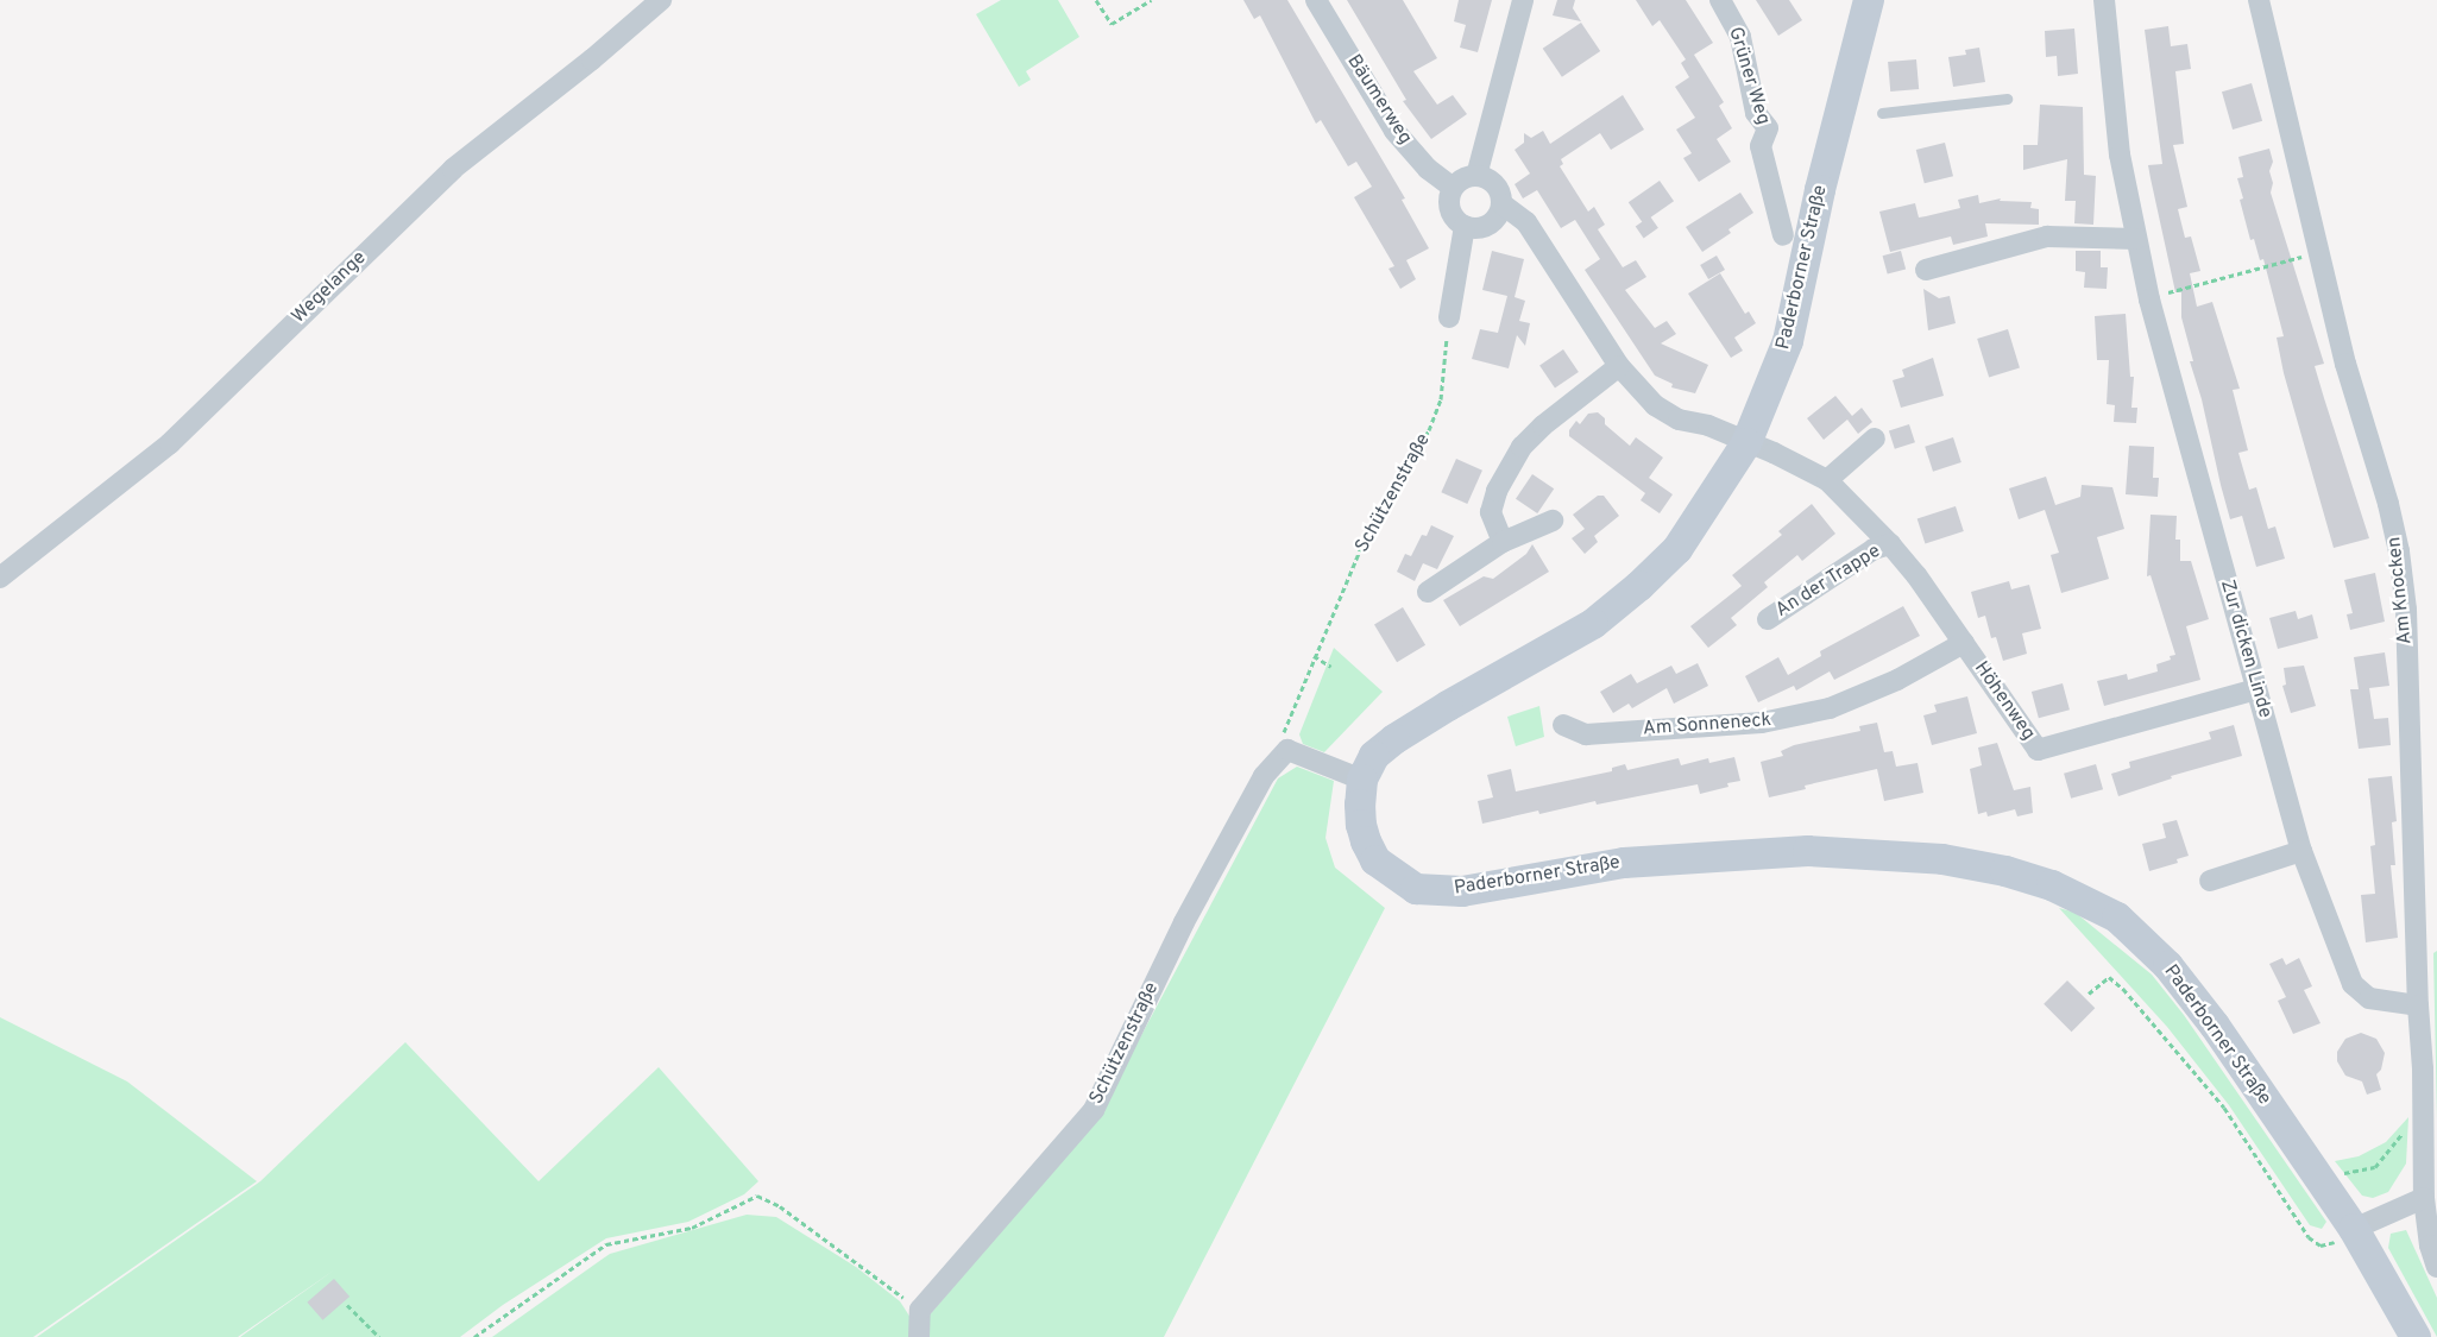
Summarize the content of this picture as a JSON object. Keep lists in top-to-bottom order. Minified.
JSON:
{"streets":{"main road":["Paderborner Straße"],"street":["Grüner Weg","Bäumerweg","Wegelange","Schützenstraße","An der Trappe","Am Knocken","Zur dicken Linde","Höhenweg","Am Sonneneck"]},"crossings":[["Paderborner Straße","Höhenweg"],["An der Trappe","Höhenweg"],["Am Knocken","Zur dicken Linde"],["Zur dicken Linde","Höhenweg"],["Höhenweg","Am Sonneneck"]]}
